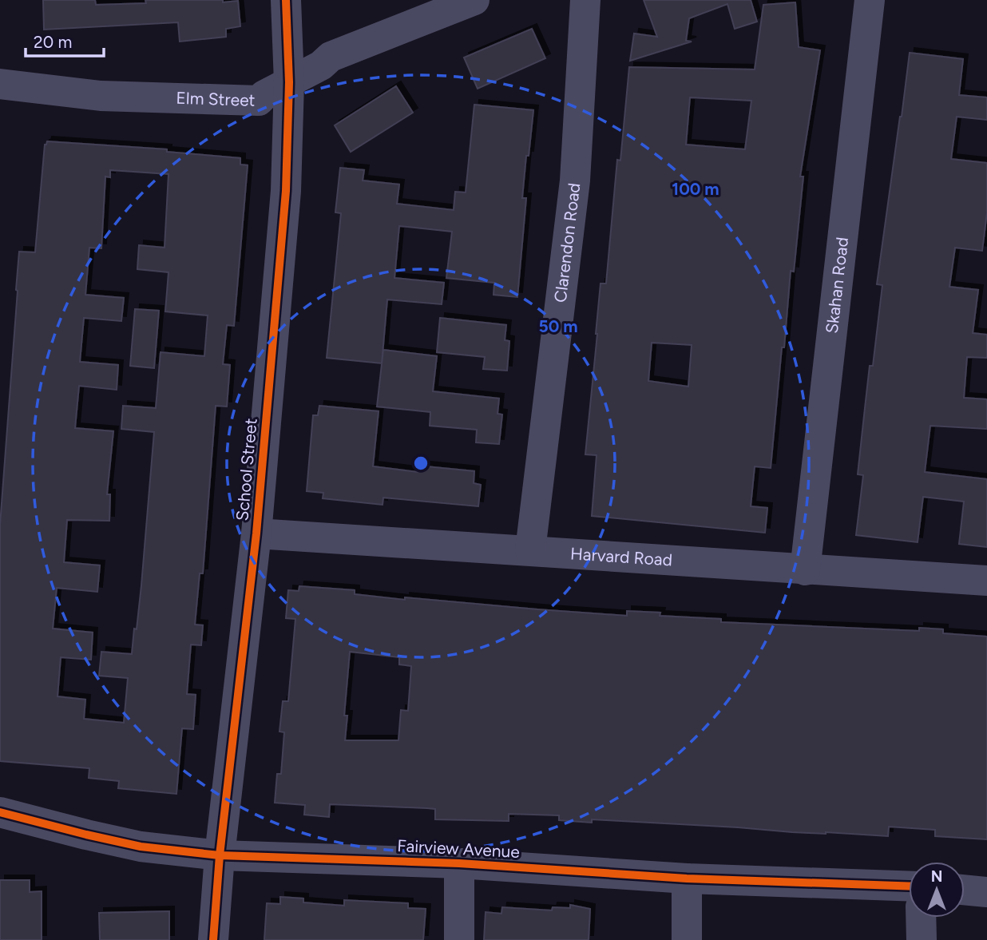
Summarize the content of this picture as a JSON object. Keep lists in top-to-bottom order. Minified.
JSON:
{"streets":{"street":["Elm Street","Clarendon Road","Skahan Road","School Street","Harvard Road","Fairview Avenue"]},"crossings":[["Elm Street","School Street"],["Clarendon Road","Harvard Road"],["Skahan Road","Harvard Road"],["School Street","Harvard Road"],["School Street","Fairview Avenue"]],"scale_bar":"20 m","north":"top","rings":["100 m","50 m"]}
